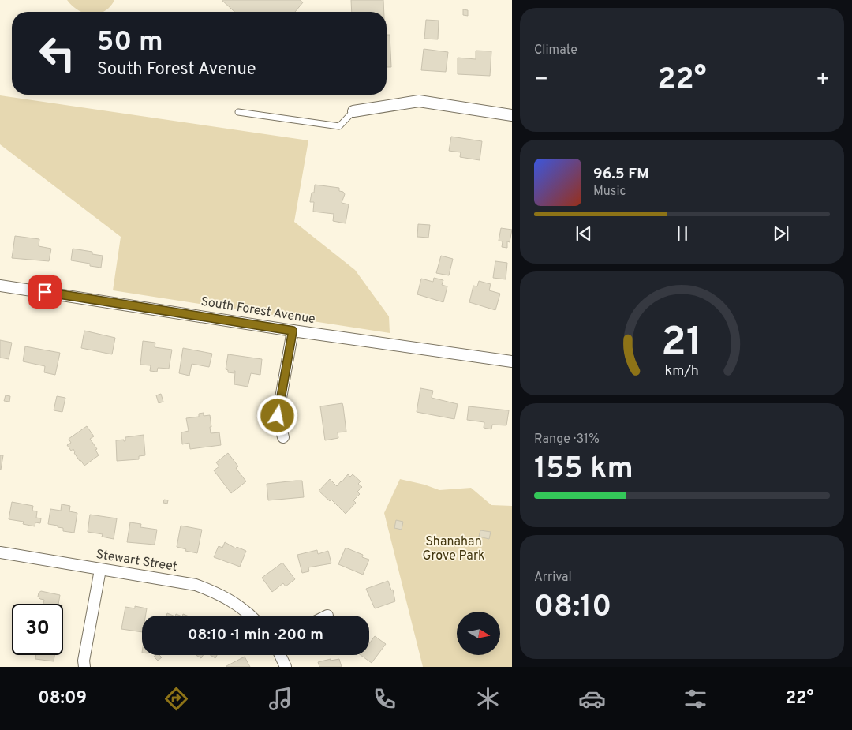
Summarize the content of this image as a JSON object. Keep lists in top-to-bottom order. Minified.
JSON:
{"streets":{"street":["South Forest Avenue","Stewart Street"]},"parks":["Shanahan Grove Park"],"north":"right","page":{"tile":["Climate",["Range · 31%","155 km"],["Arrival","08:10"]],"turn":["50 m","South Forest Avenue"],"heat":["−","22°","+"],"song":["96.5 FM","Music"],"limit":"30","trip":"08:10 · 1 min · 200 m","tabs":["08:09","22°"],"gauge":["21","km/h"]}}
